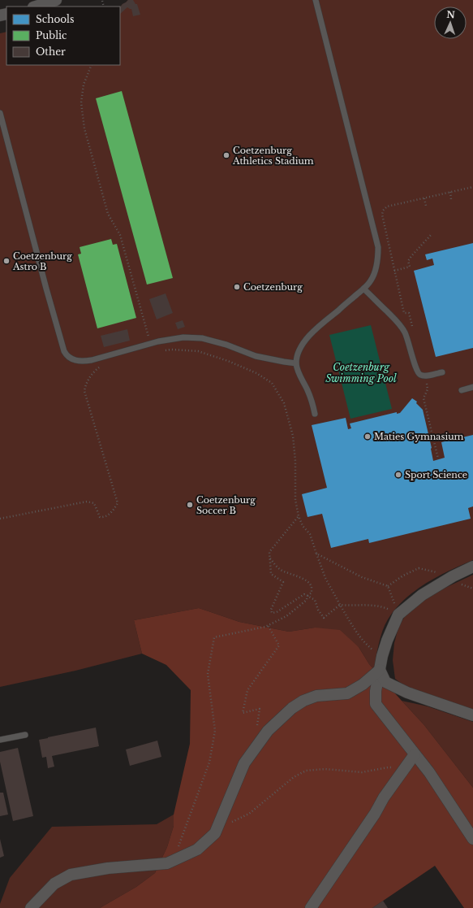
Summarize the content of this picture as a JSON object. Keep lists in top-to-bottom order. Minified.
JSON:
{"water":["Coetzenburg Swimming Pool"],"places":["Coetzenburg Athletics Stadium","Coetzenburg Astro B","Coetzenburg","Maties Gymnasium","Sport Science","Coetzenburg Soccer B"],"legend":["Schools","Public","Other"],"north":"top"}
